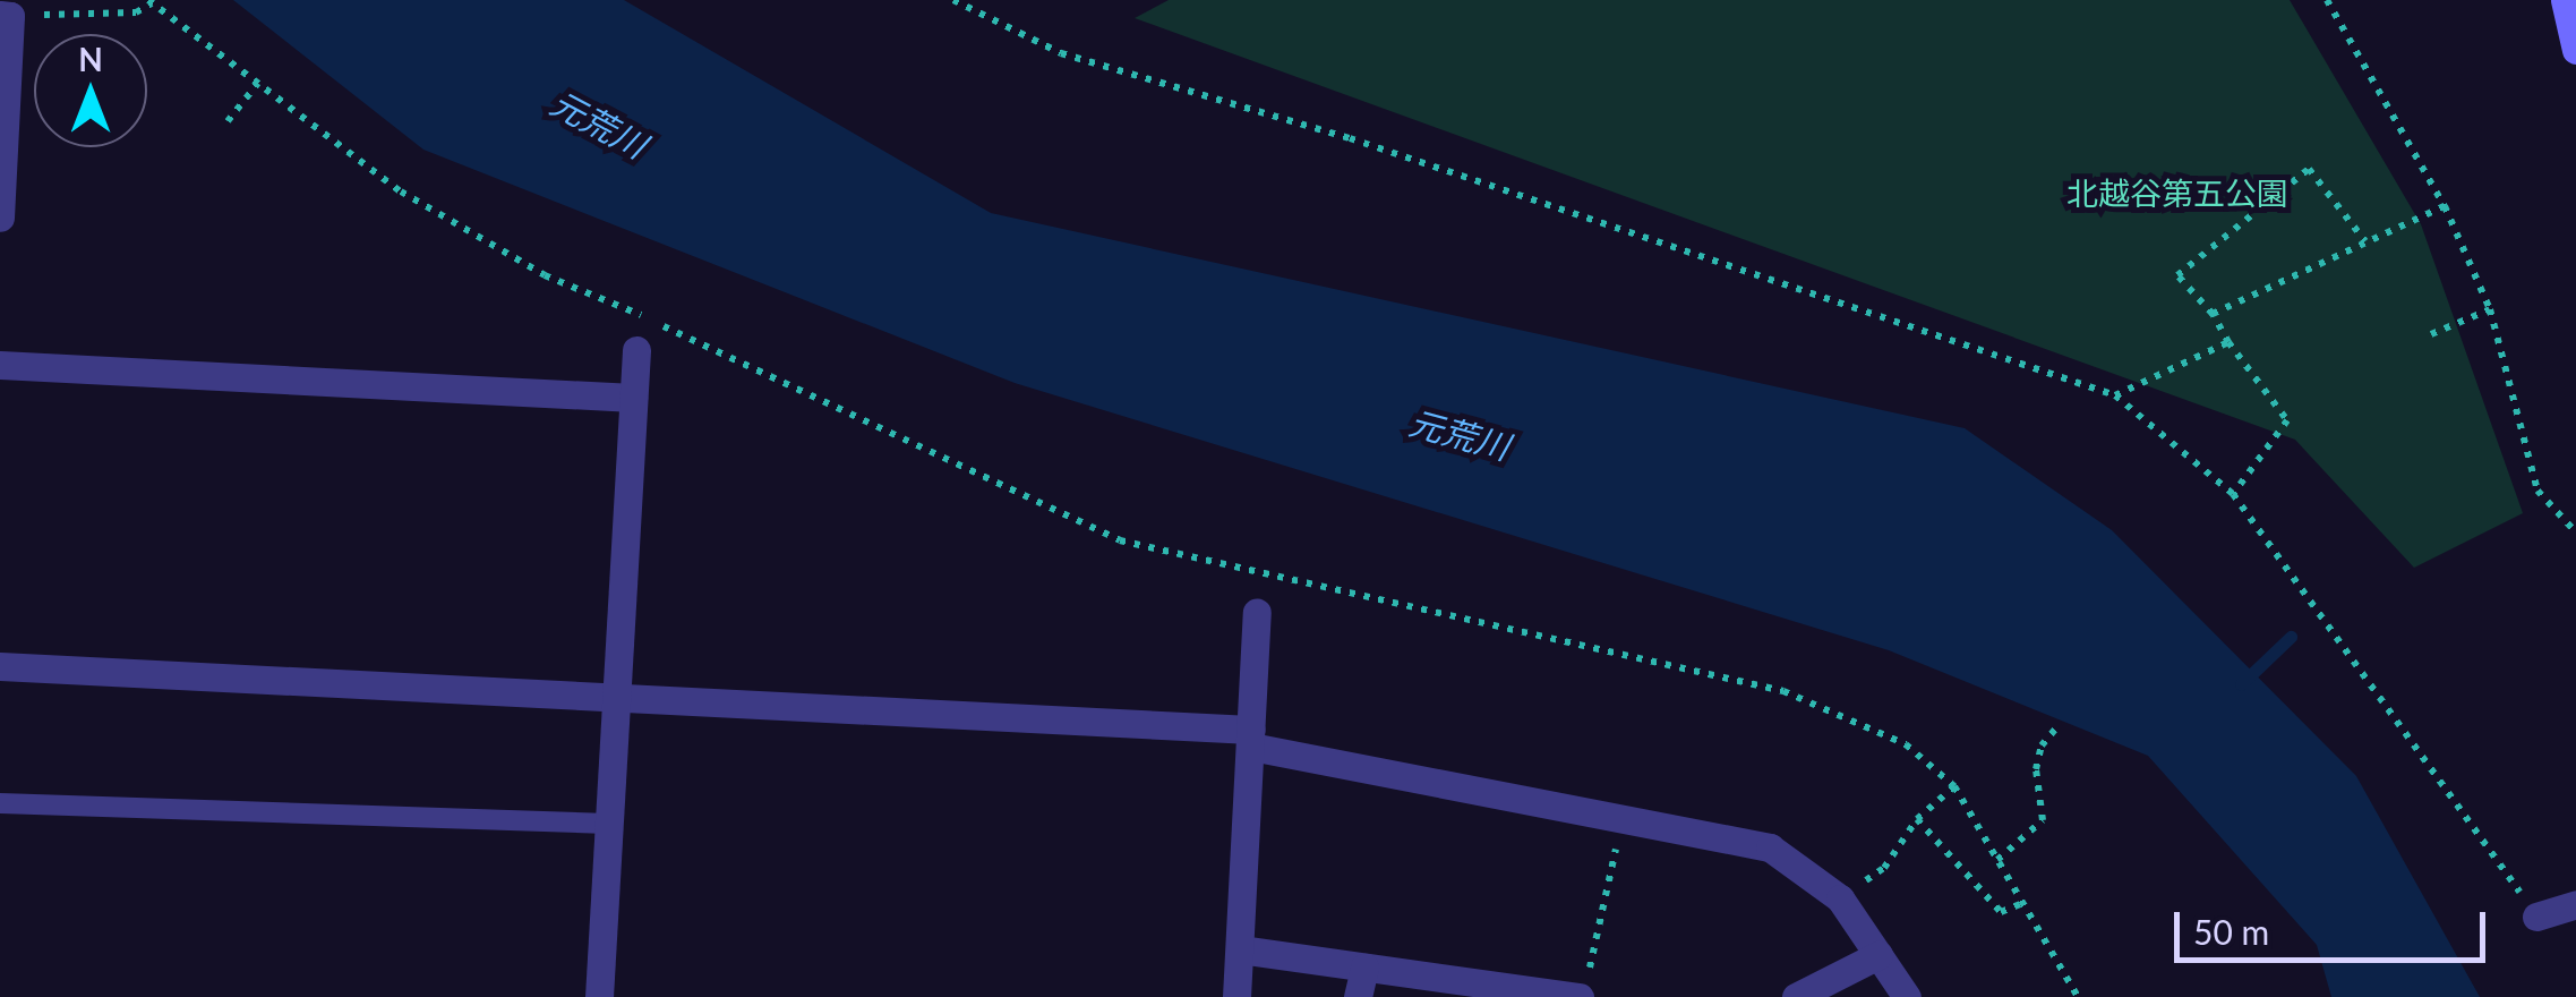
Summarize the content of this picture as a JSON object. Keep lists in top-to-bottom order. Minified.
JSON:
{"water":["元荒川"],"parks":["北越谷第五公園"],"scale_bar":"50 m","north":"top"}
